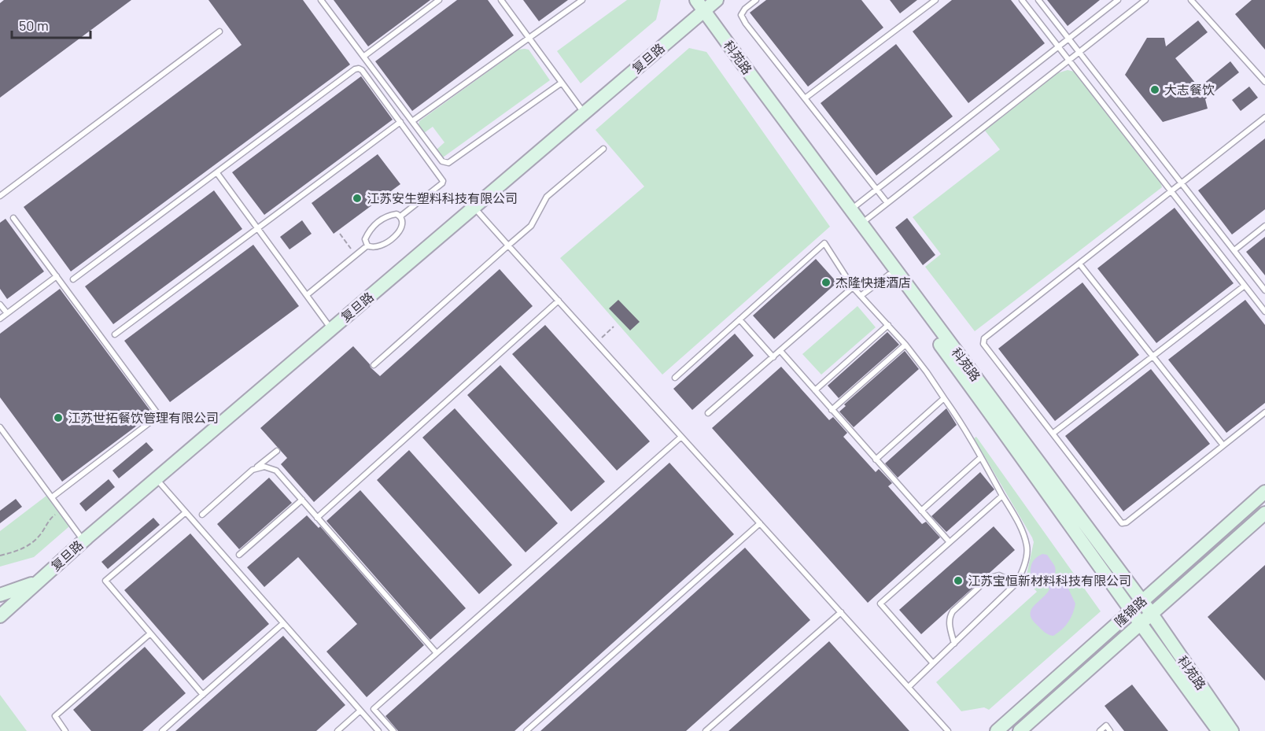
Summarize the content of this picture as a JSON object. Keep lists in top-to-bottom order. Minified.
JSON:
{"streets":{"street":["科苑路","复旦路","隆锦路"]},"crossings":[["科苑路","复旦路"],["科苑路","隆锦路"]],"places":["大志餐饮","江苏安生塑料科技有限公司","杰隆快捷酒店","江苏世拓餐饮管理有限公司","江苏宝恒新材料科技有限公司"],"scale_bar":"50 m"}
